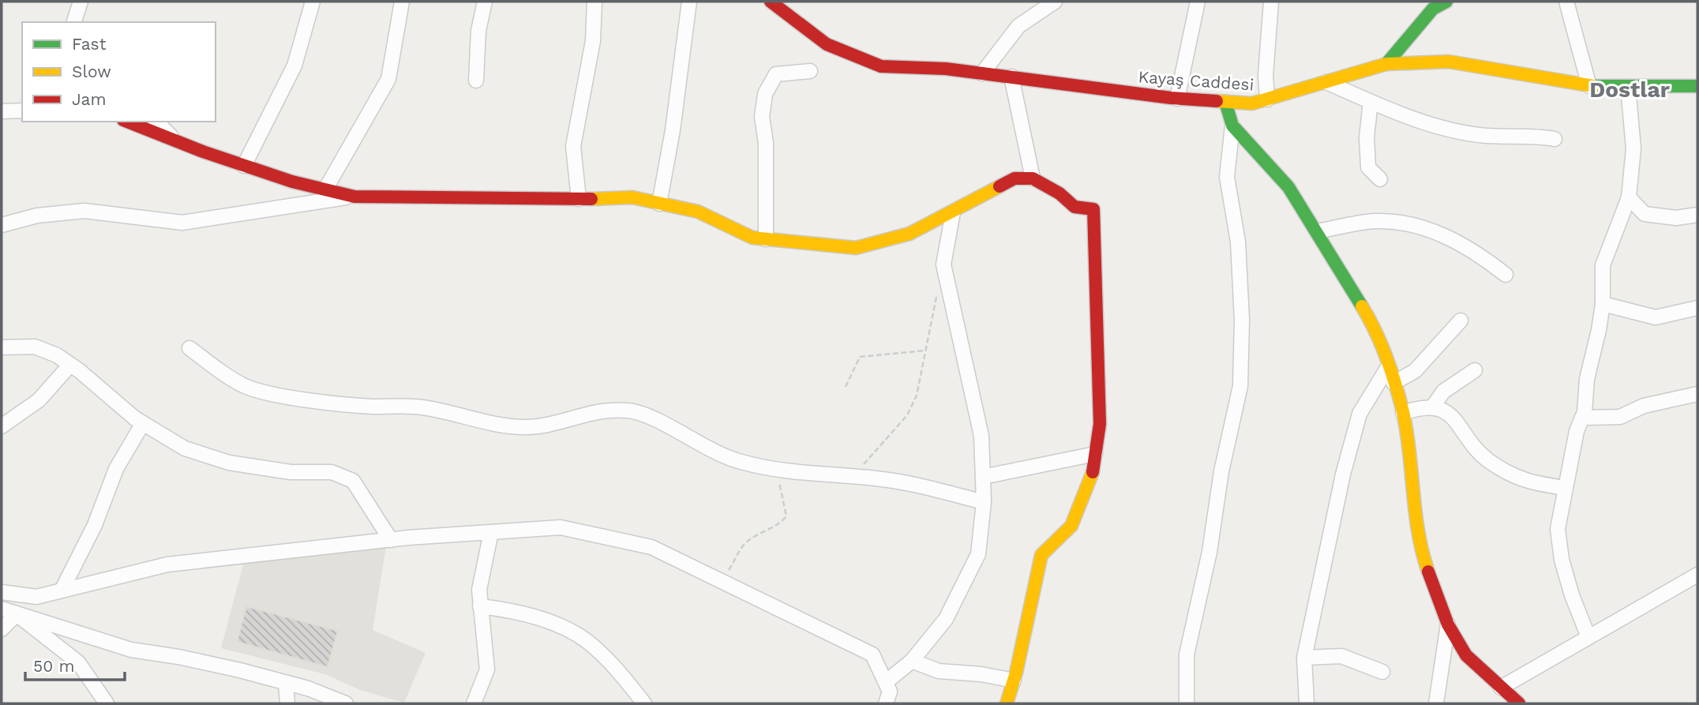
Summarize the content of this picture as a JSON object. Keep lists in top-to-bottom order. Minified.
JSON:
{"streets":{"street":["Kayaş Caddesi"]},"districts":["Dostlar"],"legend":["Fast","Slow","Jam"],"scale_bar":"50 m"}
